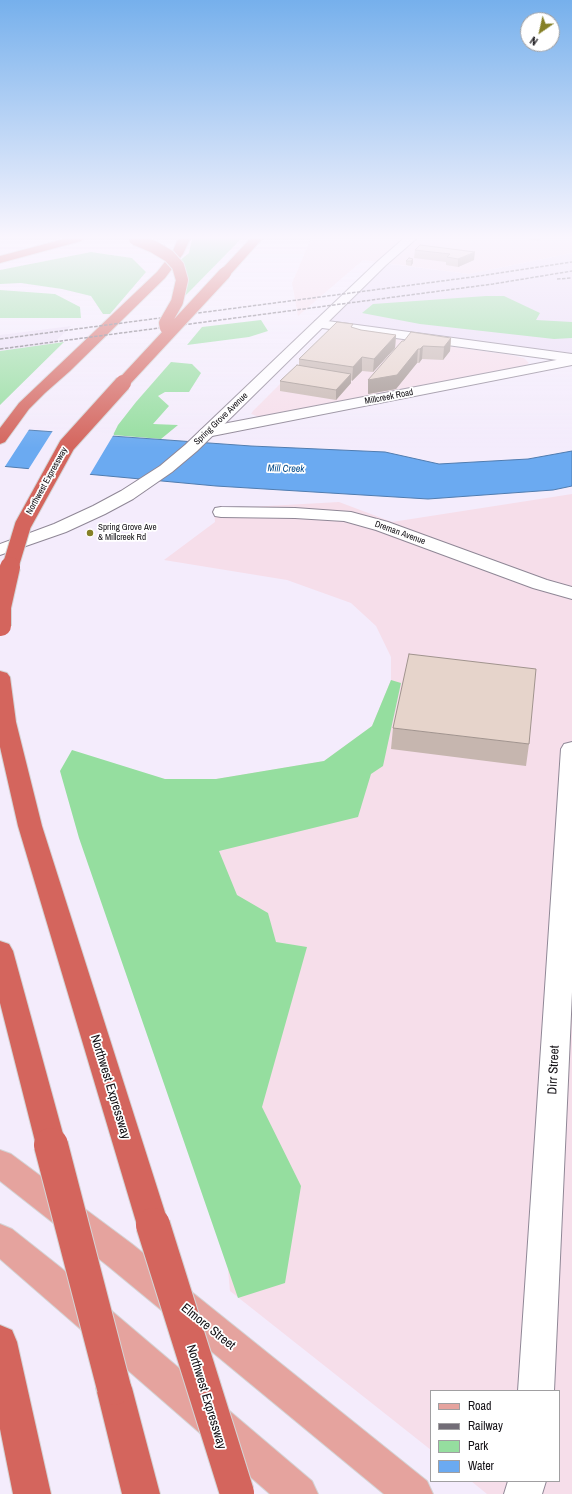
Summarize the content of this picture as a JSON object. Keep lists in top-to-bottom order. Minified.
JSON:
{"streets":{"highway":["Northwest Expressway"],"main road":["Elmore Street"],"street":["Millcreek Road","Spring Grove Avenue","Dreman Avenue","Dirr Street"]},"crossings":[["Millcreek Road","Spring Grove Avenue"]],"water":["Mill Creek"],"places":["Spring Grove Ave & Millcreek Rd"],"legend":["Road","Railway","Park","Water"],"north":"bottom left"}
